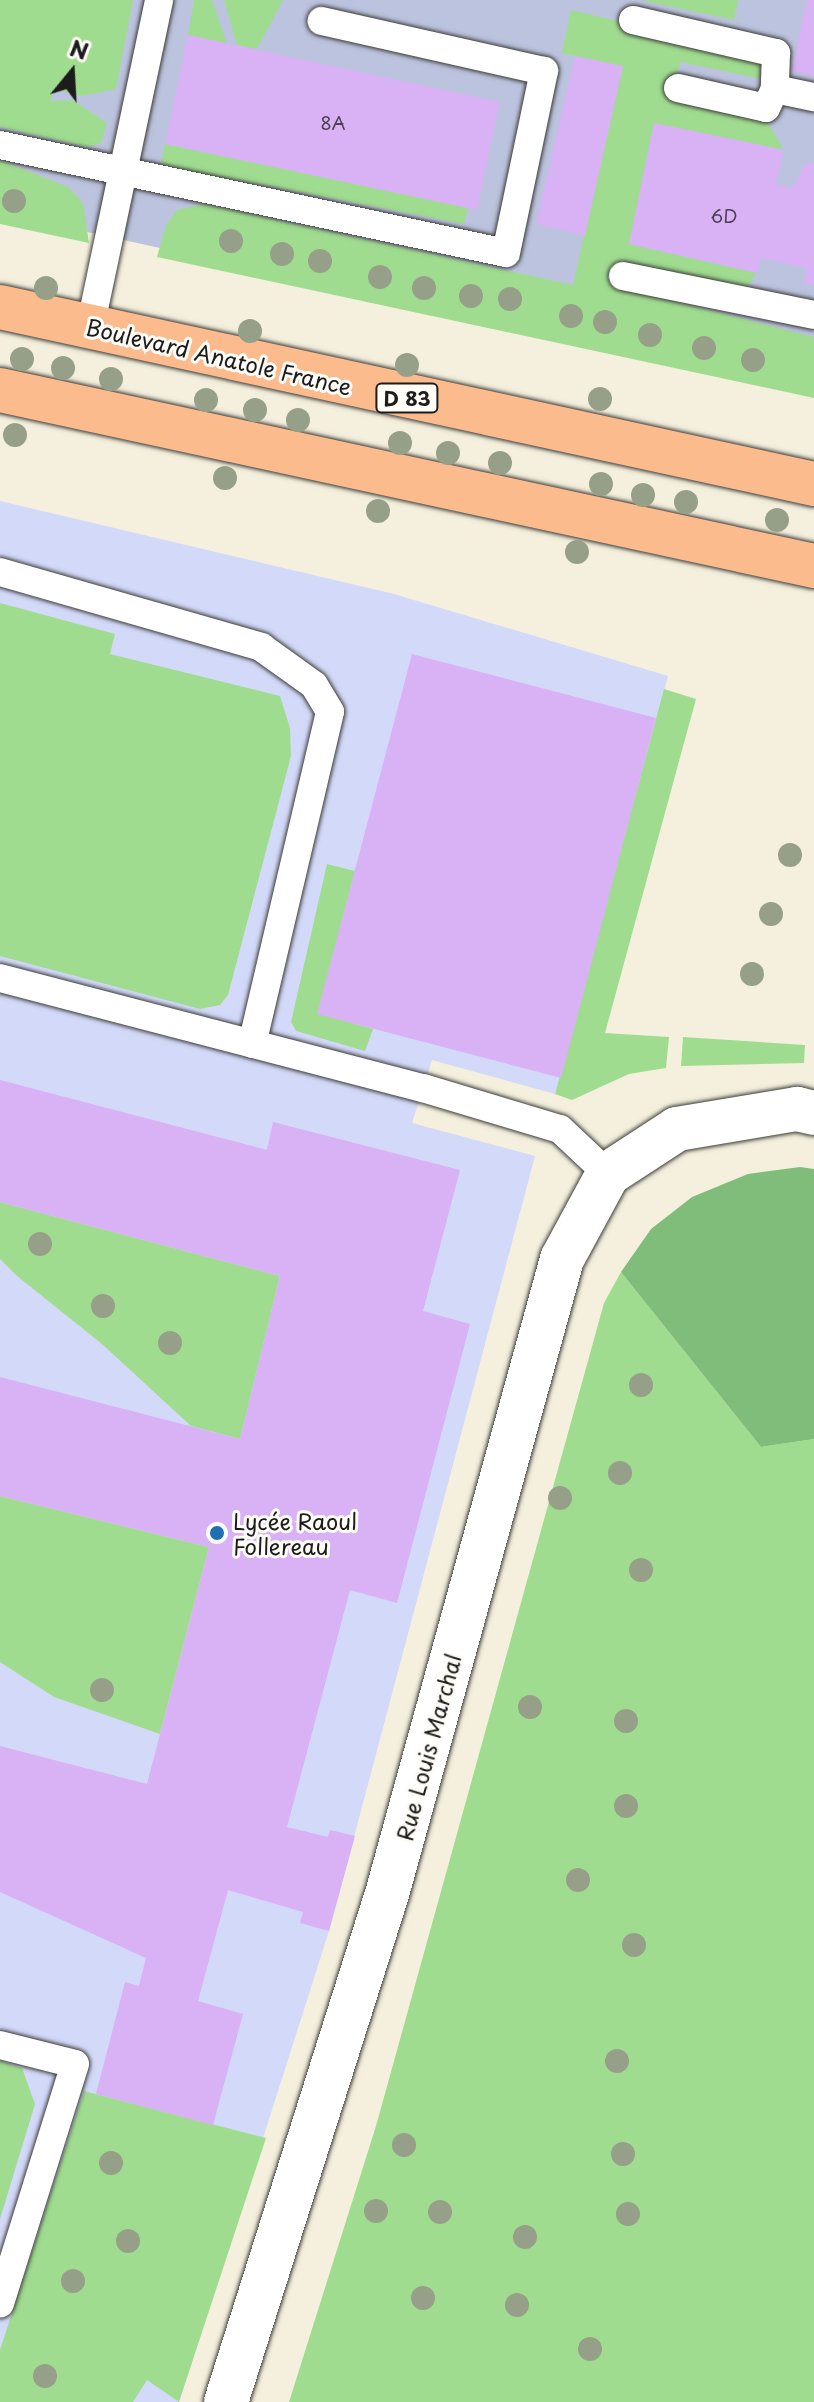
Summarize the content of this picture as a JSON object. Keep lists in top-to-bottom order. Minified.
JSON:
{"streets":{"main road":["Boulevard Anatole France","D 83"],"street":["Rue Louis Marchal"]},"places":["Lycée Raoul Follereau"],"house_numbers":["8A","6D"],"north":"top"}
